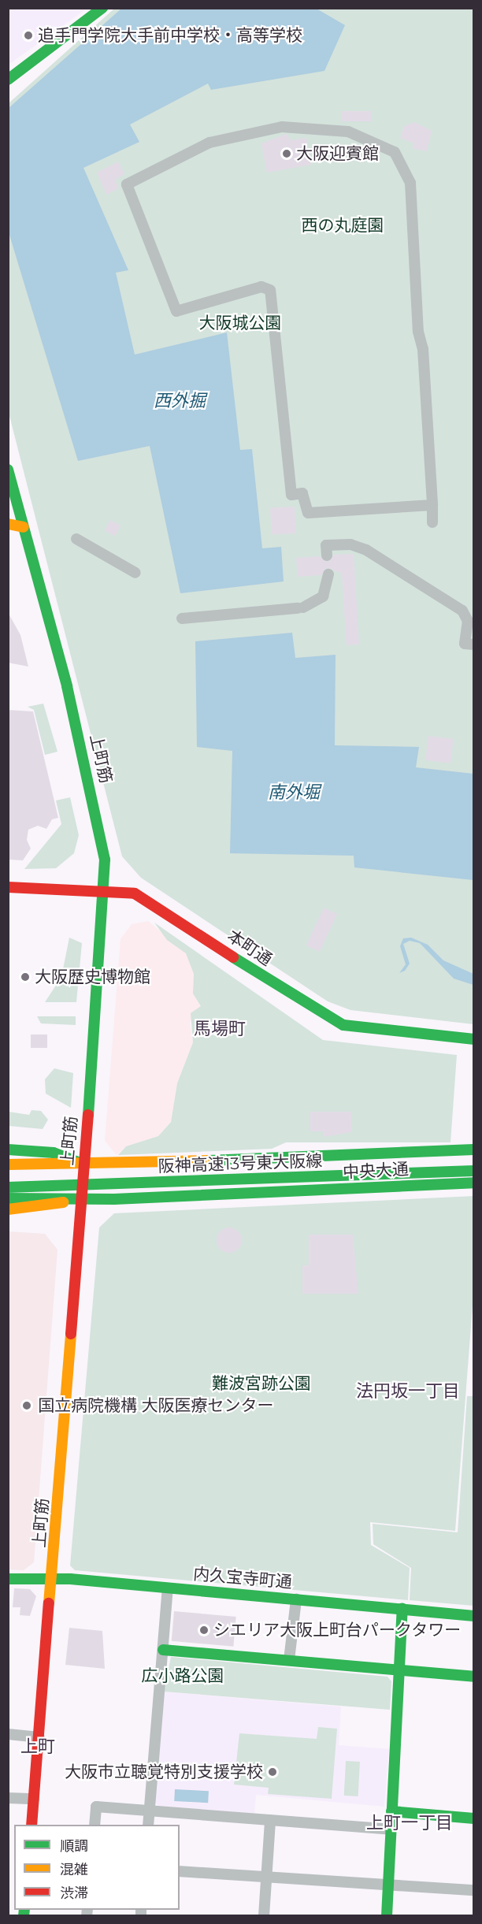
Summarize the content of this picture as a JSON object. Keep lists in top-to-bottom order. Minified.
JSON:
{"streets":{"main road":["上町筋","本町通","阪神高速13号東大阪線","中央大通","内久宝寺町通"]},"crossings":[["上町筋","本町通"],["上町筋","中央大通"],["上町筋","内久宝寺町通"]],"districts":["馬場町","法円坂一丁目","上町","上町一丁目"],"water":["西外掘","南外堀"],"parks":["西の丸庭園","大阪城公園","難波宮跡公園","広小路公園"],"places":["追手門学院大手前中学校・高等学校","大阪迎賓館","大阪歴史博物館","国立病院機構 大阪医療センター","シエリア大阪上町台パークタワー","大阪市立聴覚特別支援学校"],"legend":["順調","混雑","渋滞"]}
